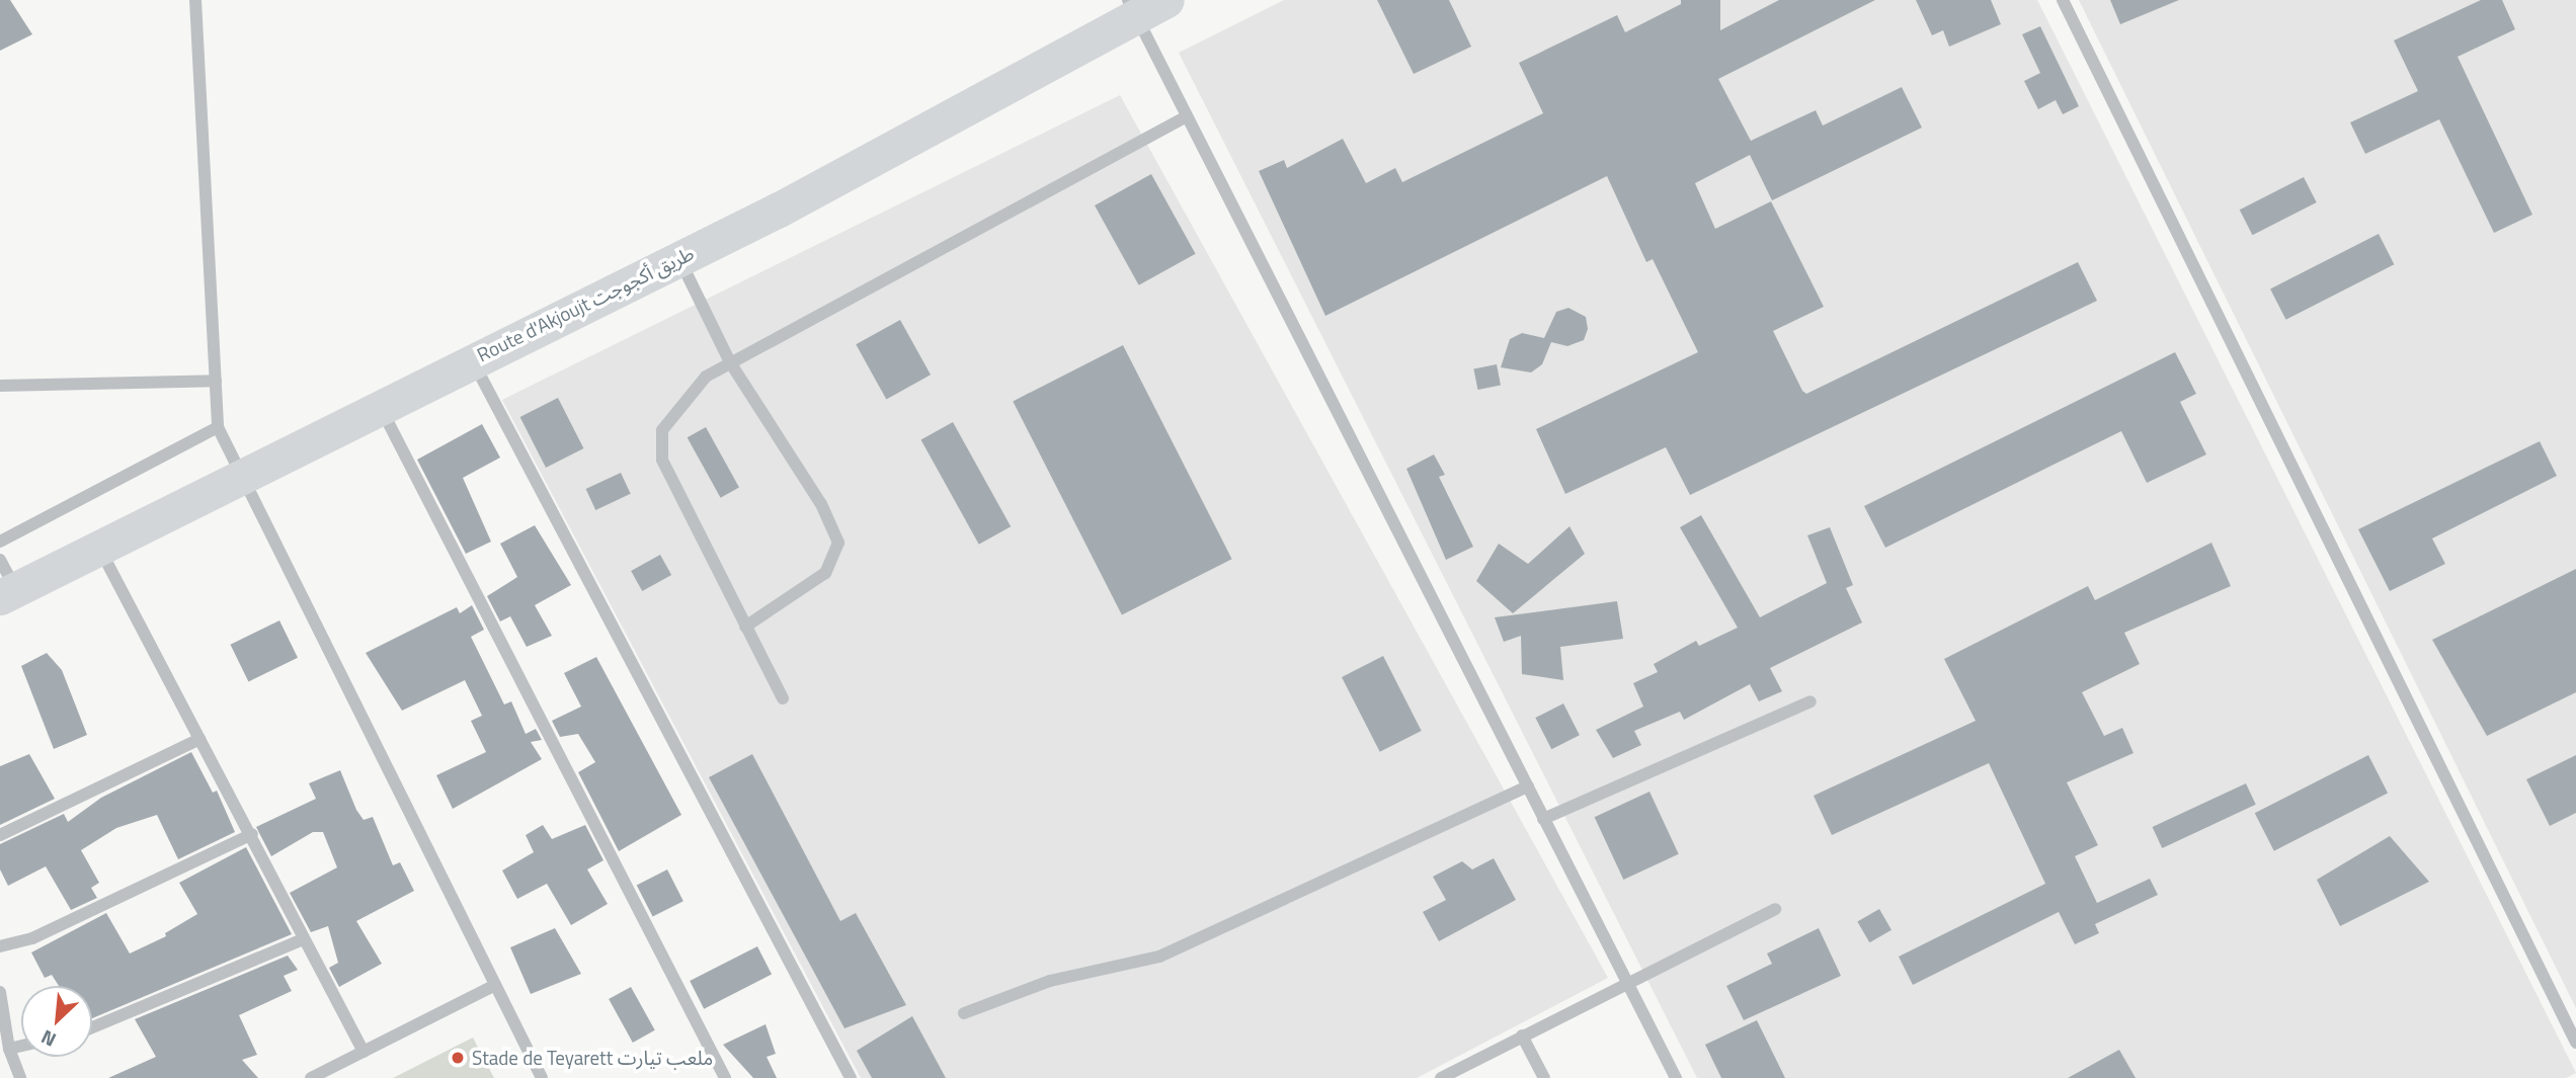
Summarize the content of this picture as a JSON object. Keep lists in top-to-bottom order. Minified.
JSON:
{"streets":{"highway":["Route d'Akjoujt طريق أكجوجت"]},"places":["Stade de Teyarett ملعب تيارت"],"north":"bottom left"}
